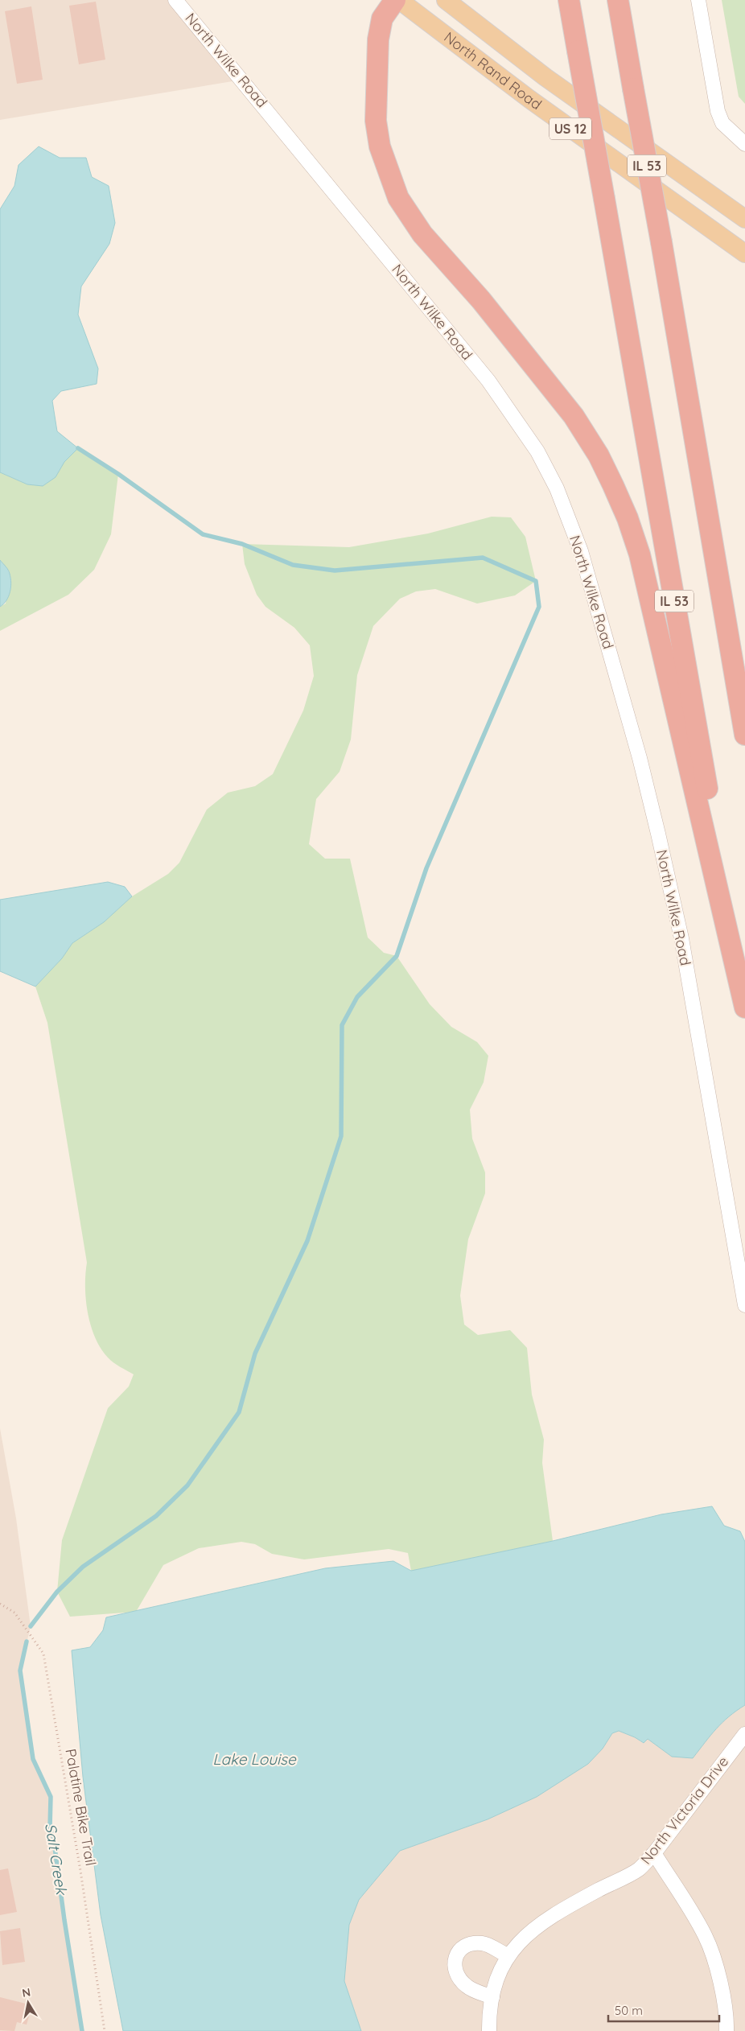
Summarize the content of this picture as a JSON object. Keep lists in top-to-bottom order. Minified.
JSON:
{"streets":{"highway":["IL 53"],"main road":["North Rand Road","US 12"],"street":["North Wilke Road","North Victoria Drive"],"path":["Palatine Bike Trail"]},"water":["Lake Louise","Salt Creek"],"scale_bar":"50 m","north":"top"}
